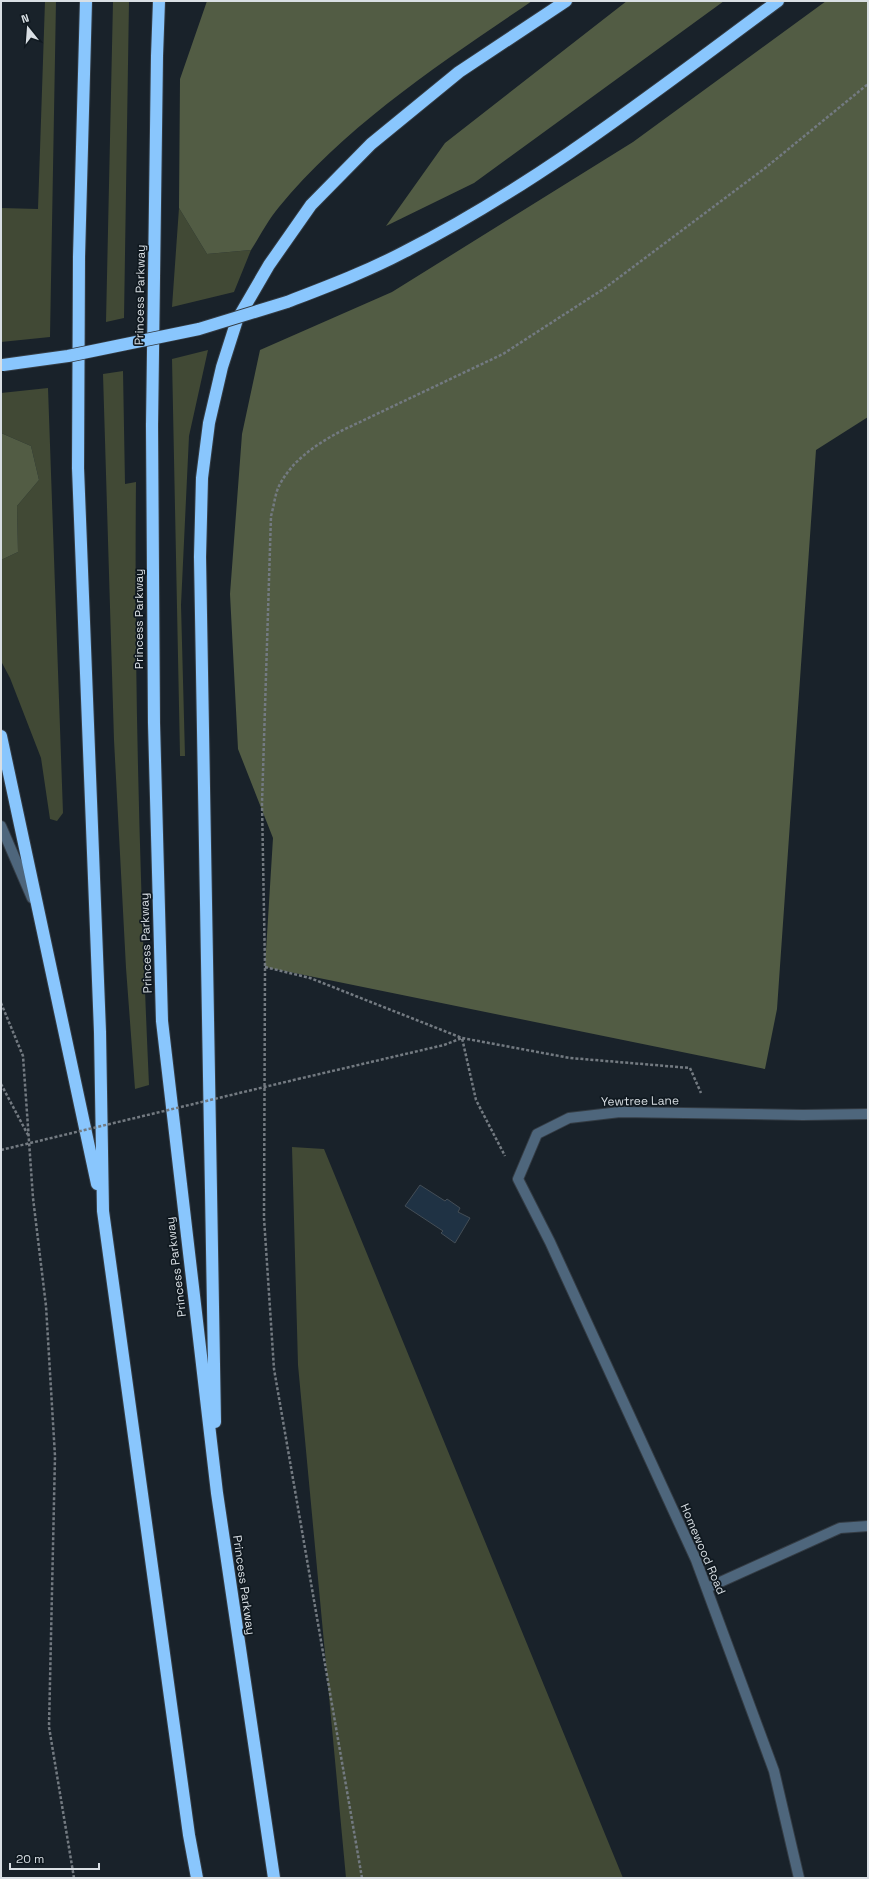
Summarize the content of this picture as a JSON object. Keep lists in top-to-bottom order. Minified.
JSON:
{"streets":{"highway":["Princess Parkway"],"street":["Yewtree Lane","Homewood Road"]},"crossings":[["Yewtree Lane","Homewood Road"]],"scale_bar":"20 m","north":"top"}
